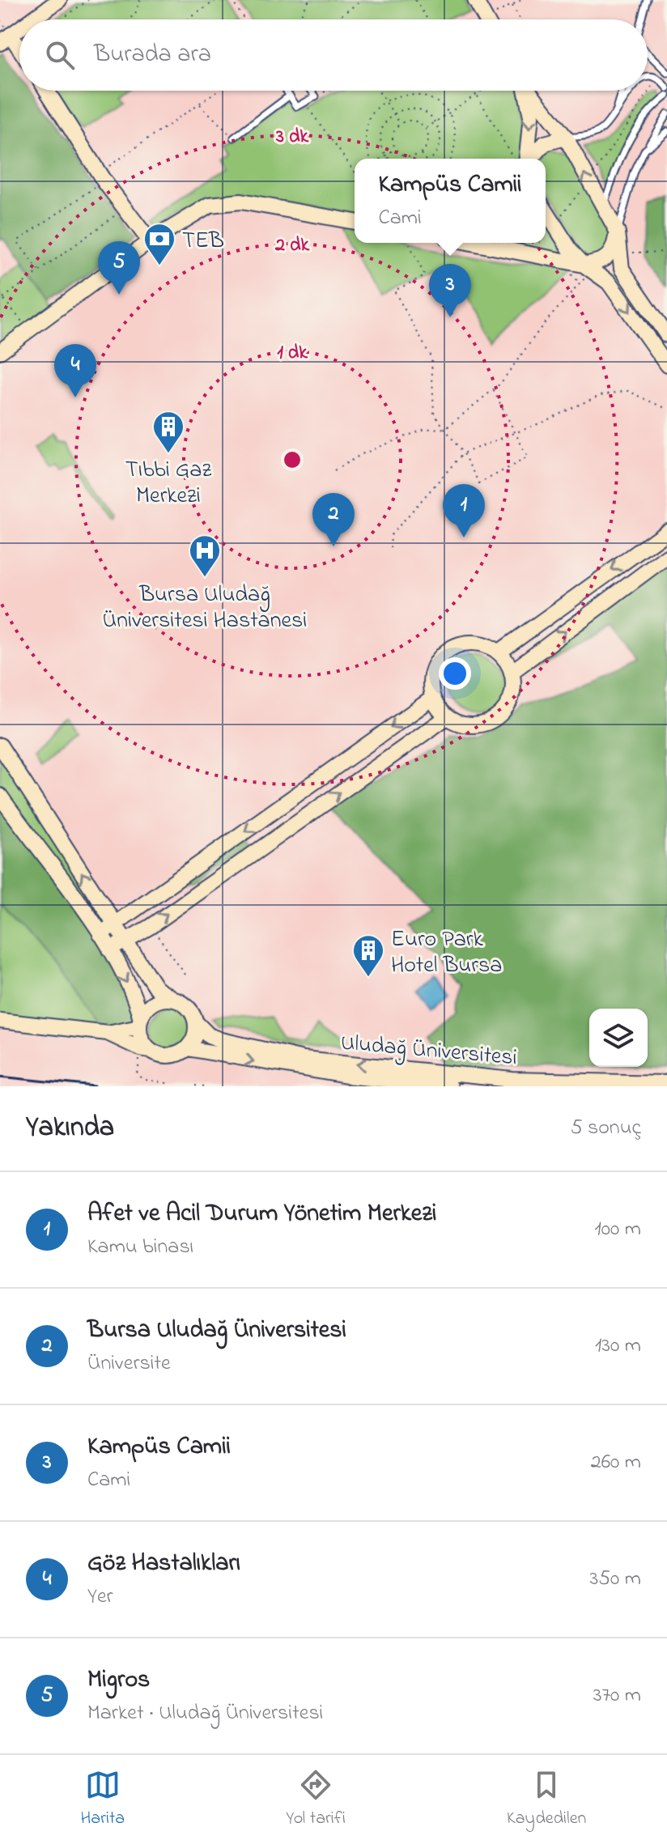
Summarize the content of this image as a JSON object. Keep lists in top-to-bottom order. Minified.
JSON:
{"streets":{"street":["Uludağ Üniversitesi"]},"places":{"bank":["TEB"],"building":["Tıbbi Gaz Merkezi","Euro Park Hotel Bursa"],"hospital":["Bursa Uludağ Üniversitesi Hastanesi"]},"page":{"search":"Burada ara","popup":["Kampüs Camii","Cami"],"pins":["5","3","4","1","2"],"heading":["Yakında","5 sonuç"],"list":[{"mark":"1","name":"Afet ve Acil Durum Yönetim Merkezi","note":"Kamu binası","value":"100 m"},{"mark":"2","name":"Bursa Uludağ Üniversitesi","note":"Üniversite","value":"130 m"},{"mark":"3","name":"Kampüs Camii","note":"Cami","value":"260 m"},{"mark":"4","name":"Göz Hastalıkları","note":"Yer","value":"350 m"},{"mark":"5","name":"Migros","note":"Market · Uludağ Üniversitesi","value":"370 m"}],"nav":["Harita","Yol tarifi","Kaydedilen"]},"rings":["3 dk","2 dk","1 dk"]}
